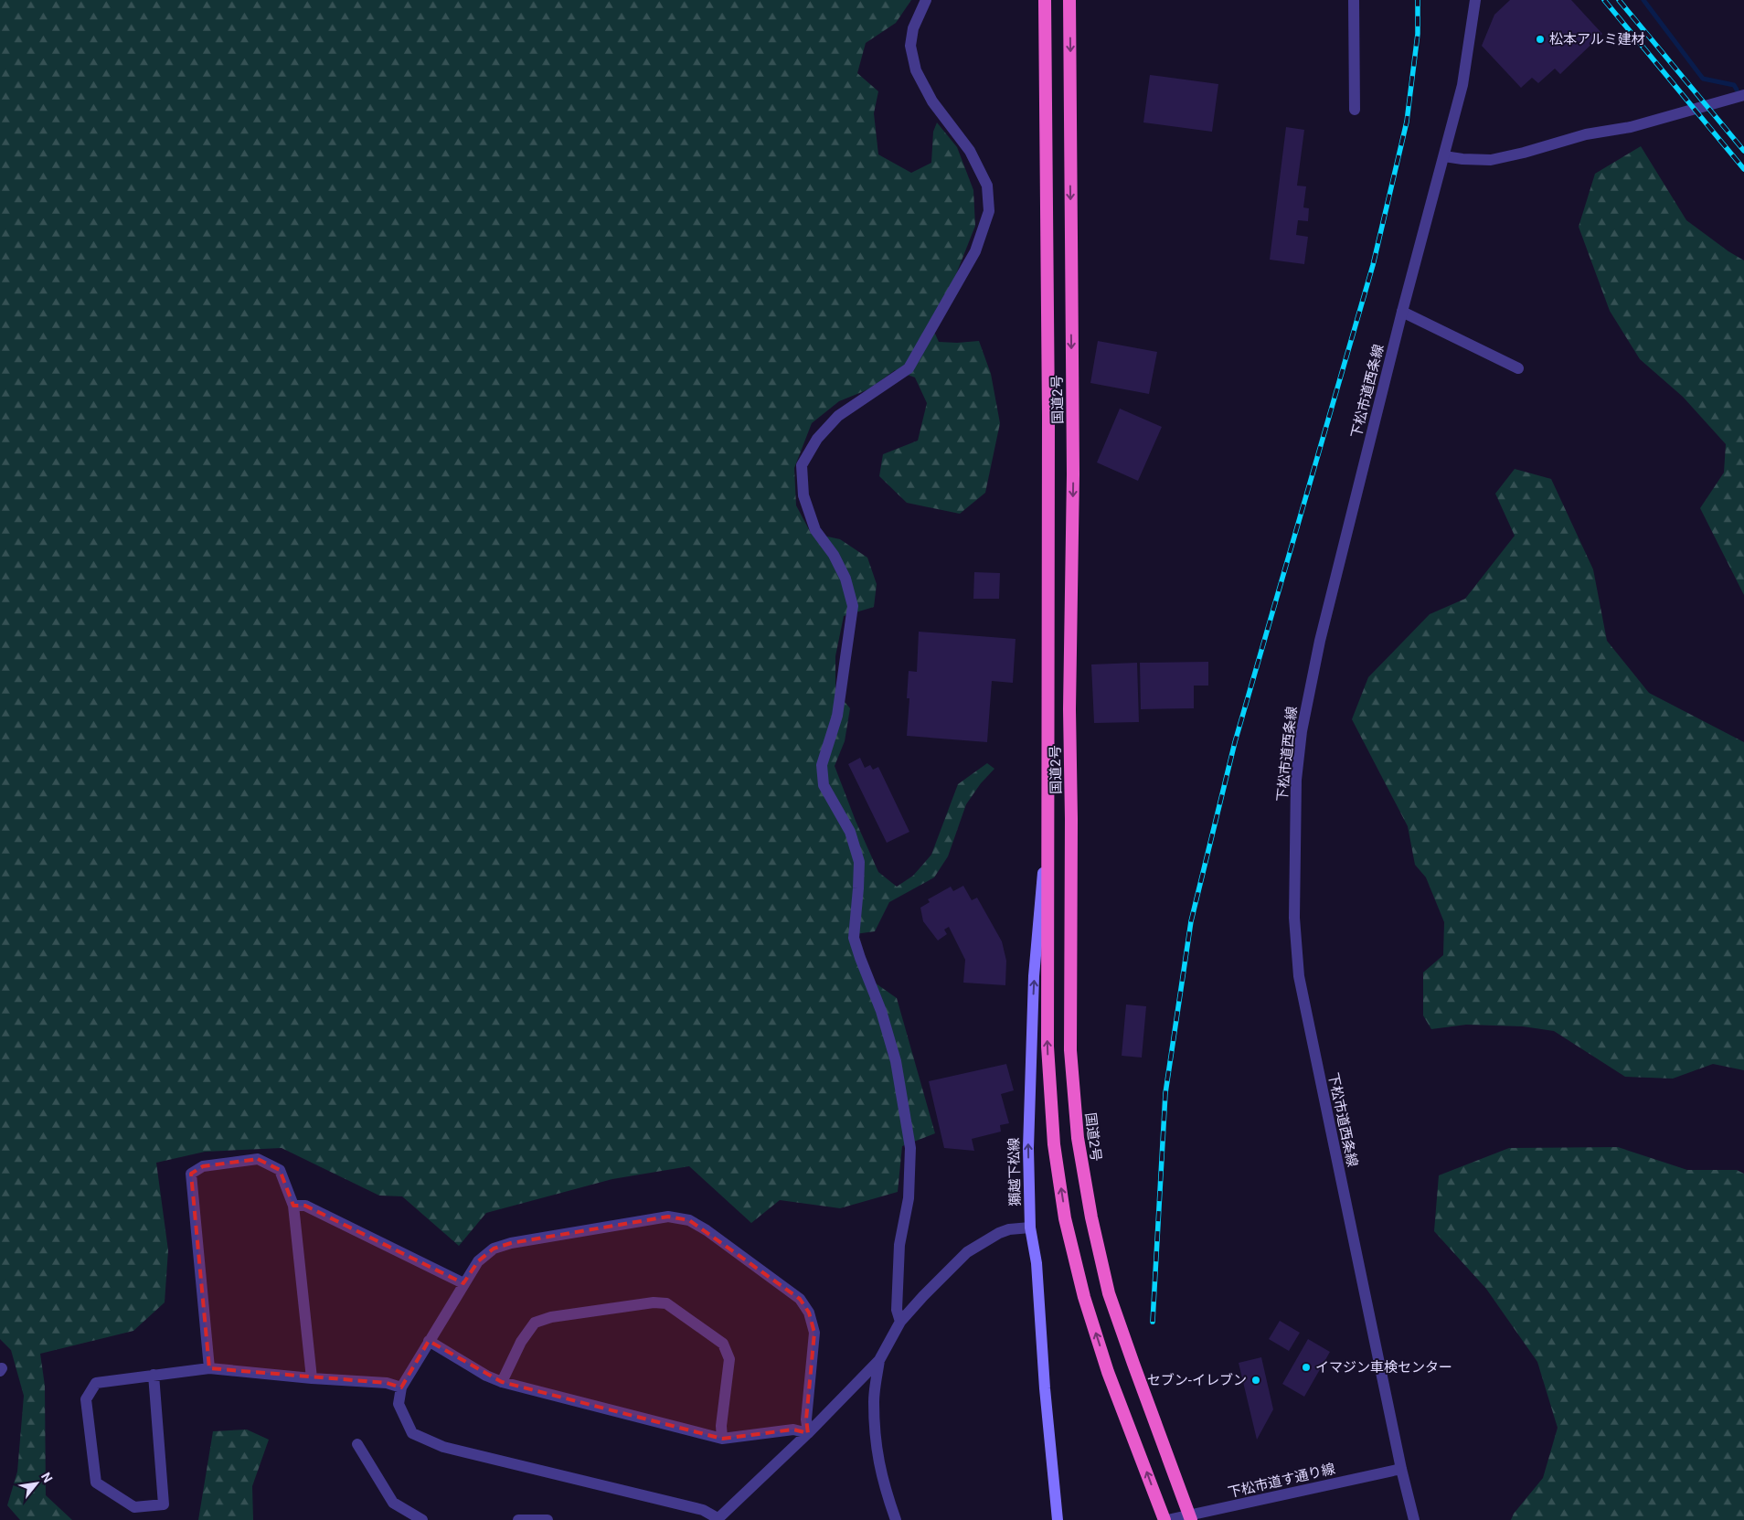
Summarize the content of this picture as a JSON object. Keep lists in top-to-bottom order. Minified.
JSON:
{"streets":{"highway":["国道2号"],"main road":["獺越下松線"],"street":["下松市道西条線","下松市道す通り線"]},"crossings":[["下松市道西条線","下松市道す通り線"],["国道2号","獺越下松線"],["国道2号","下松市道す通り線"]],"one_way":["獺越下松線"],"places":["松本アルミ建材","イマジン車検センター","セブン-イレブン"],"north":"top right"}
